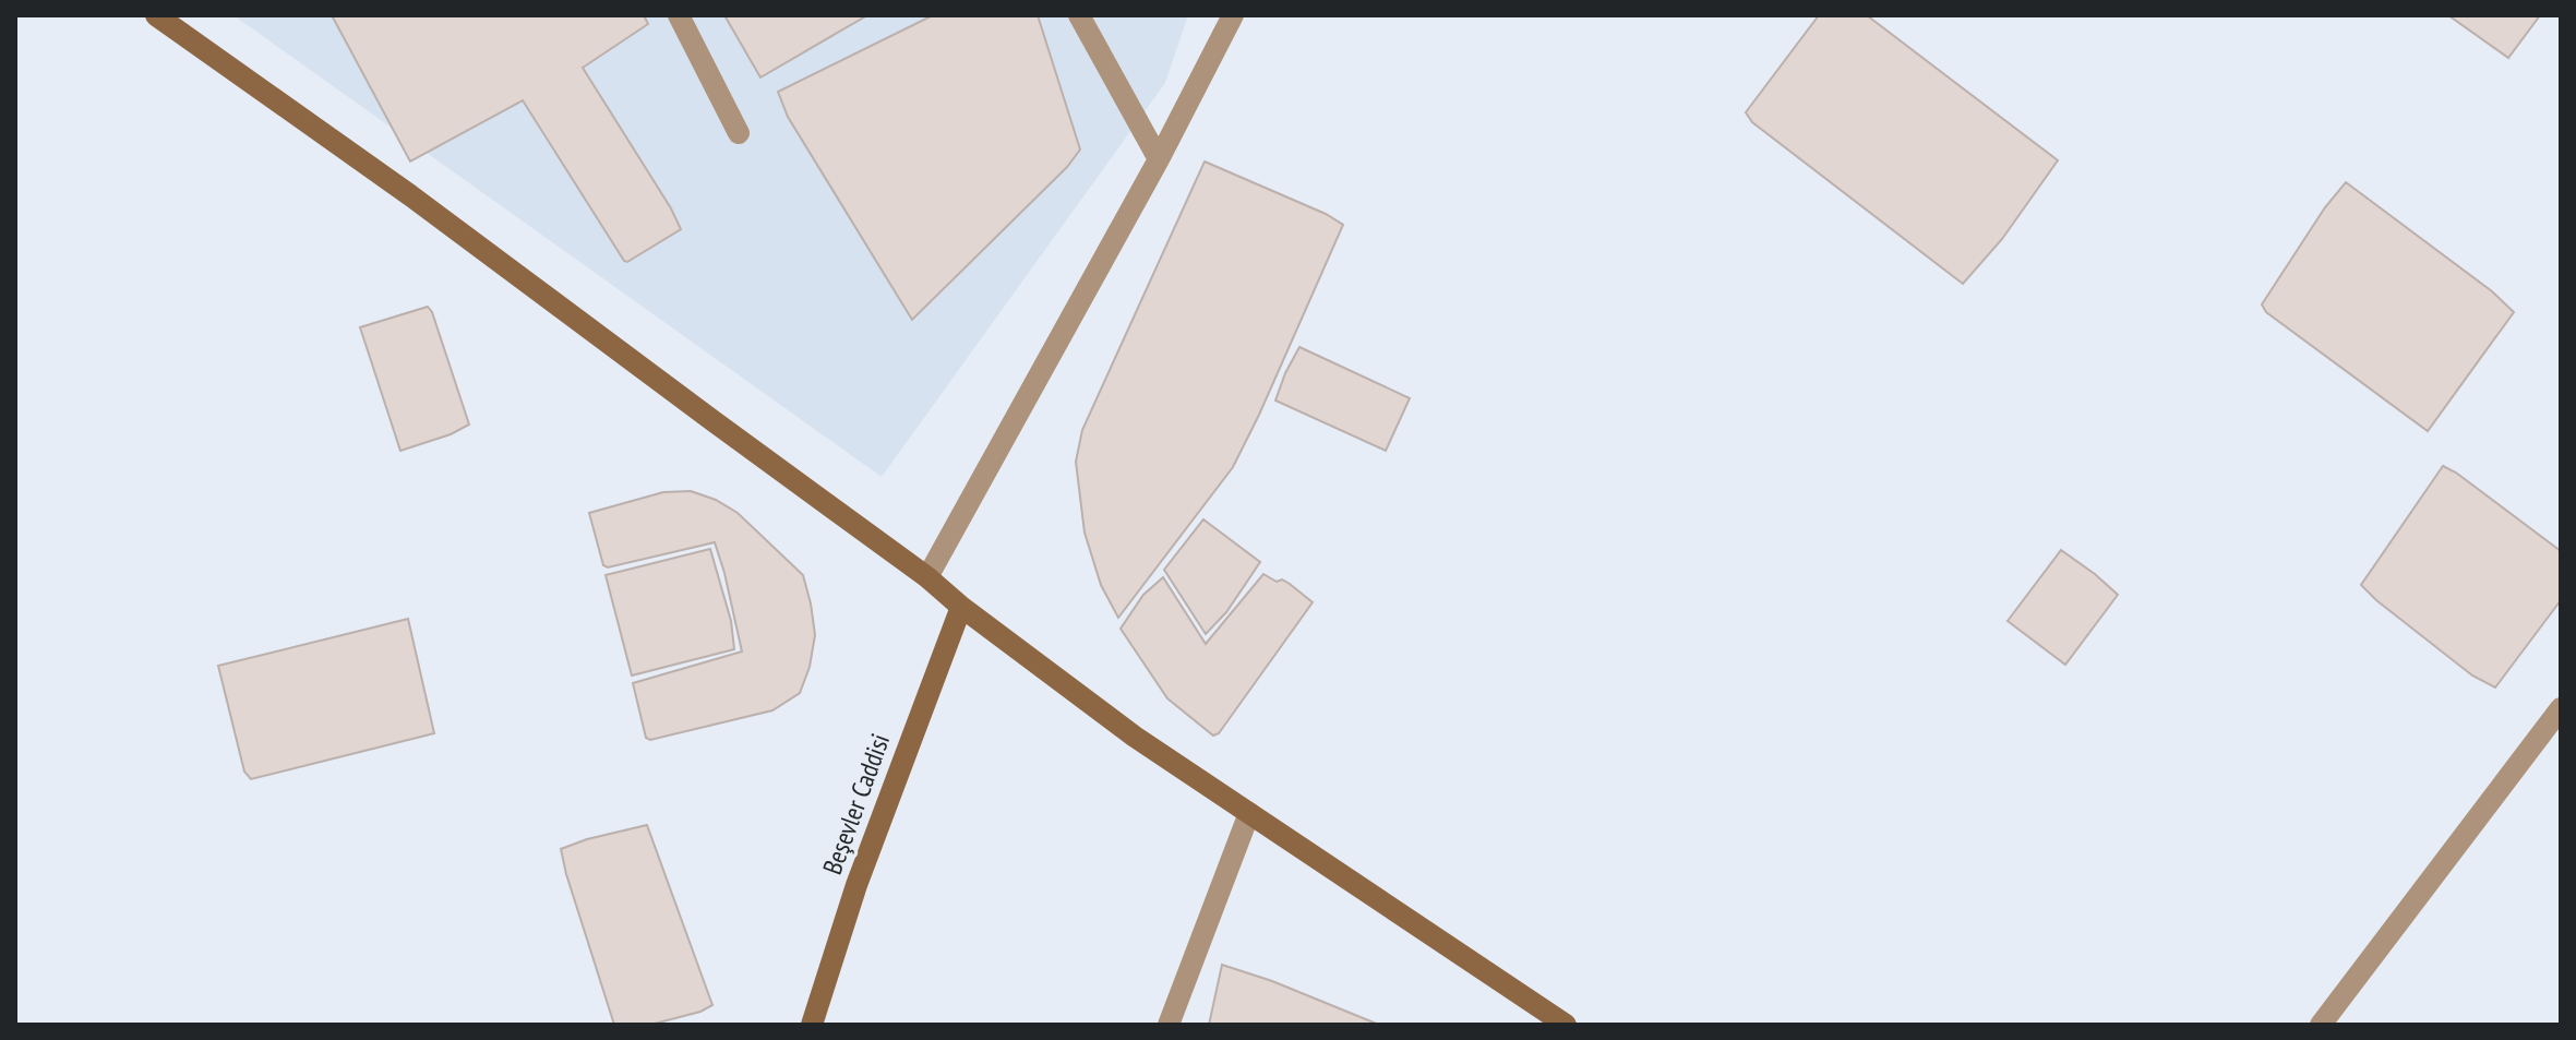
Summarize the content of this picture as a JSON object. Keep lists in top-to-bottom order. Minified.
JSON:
{"streets":{"street":["Beşevler Caddisi"]}}
